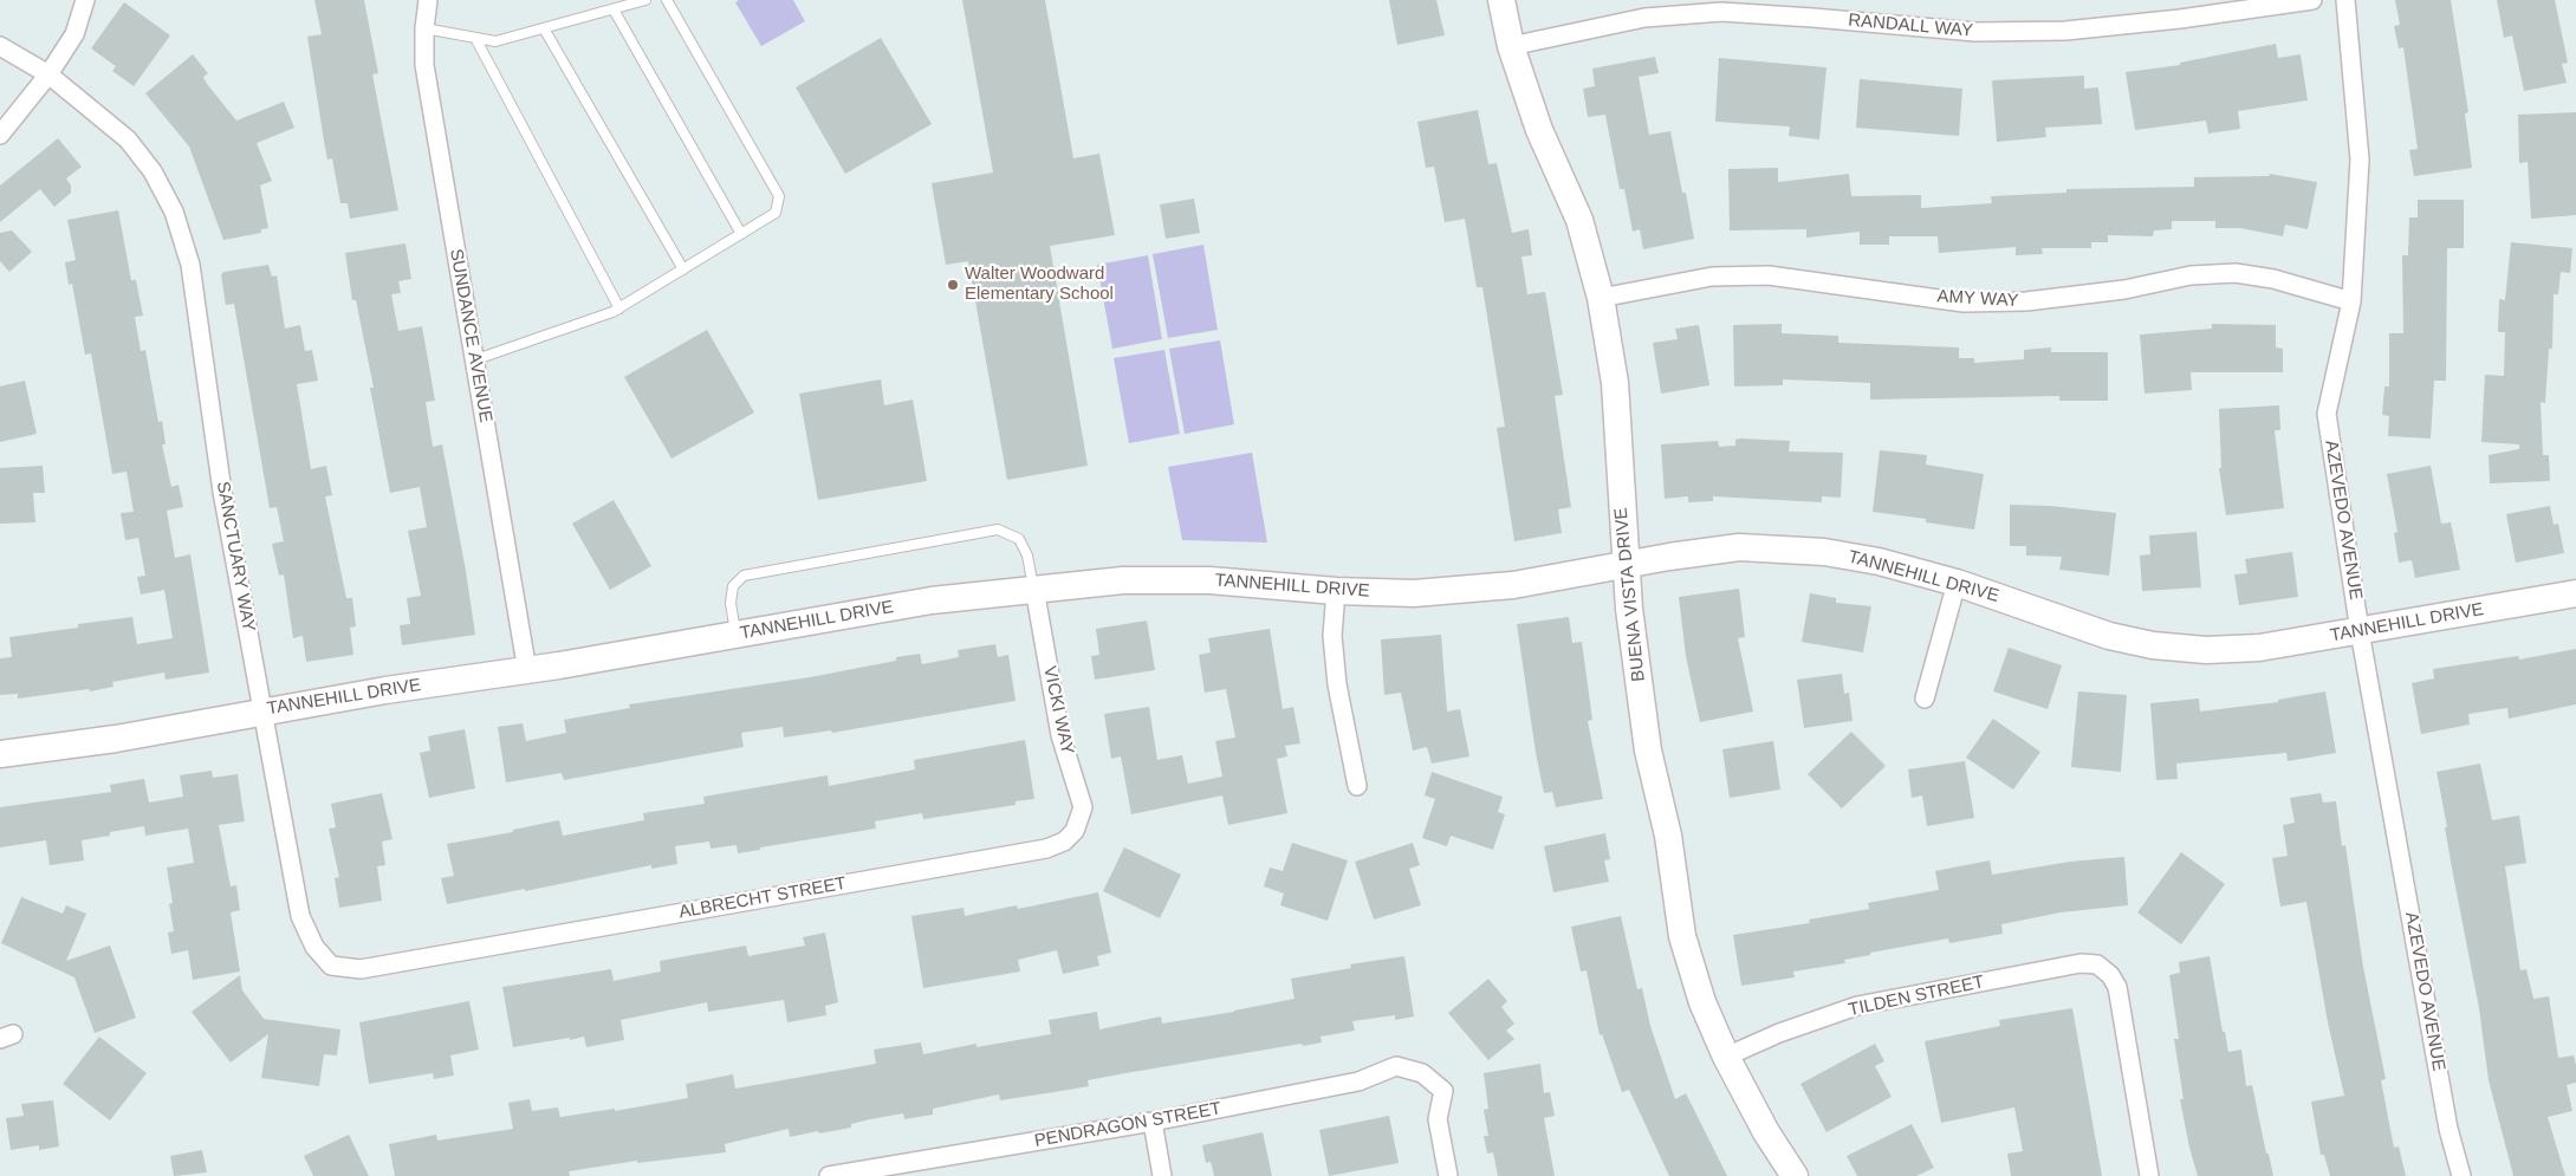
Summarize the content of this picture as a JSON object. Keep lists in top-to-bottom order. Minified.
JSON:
{"streets":{"street":["RANDALL WAY","AMY WAY","SUNDANCE AVENUE","AZEVEDO AVENUE","SANCTUARY WAY","TANNEHILL DRIVE","BUENA VISTA DRIVE","VICKI WAY","ALBRECHT STREET","TILDEN STREET","PENDRAGON STREET"]},"crossings":[["RANDALL WAY","BUENA VISTA DRIVE"],["AMY WAY","AZEVEDO AVENUE"],["AMY WAY","BUENA VISTA DRIVE"],["SUNDANCE AVENUE","TANNEHILL DRIVE"],["AZEVEDO AVENUE","TANNEHILL DRIVE"],["SANCTUARY WAY","TANNEHILL DRIVE"],["SANCTUARY WAY","ALBRECHT STREET"],["TANNEHILL DRIVE","BUENA VISTA DRIVE"],["TANNEHILL DRIVE","VICKI WAY"],["BUENA VISTA DRIVE","TILDEN STREET"],["VICKI WAY","ALBRECHT STREET"]],"places":["Walter Woodward Elementary School"]}
